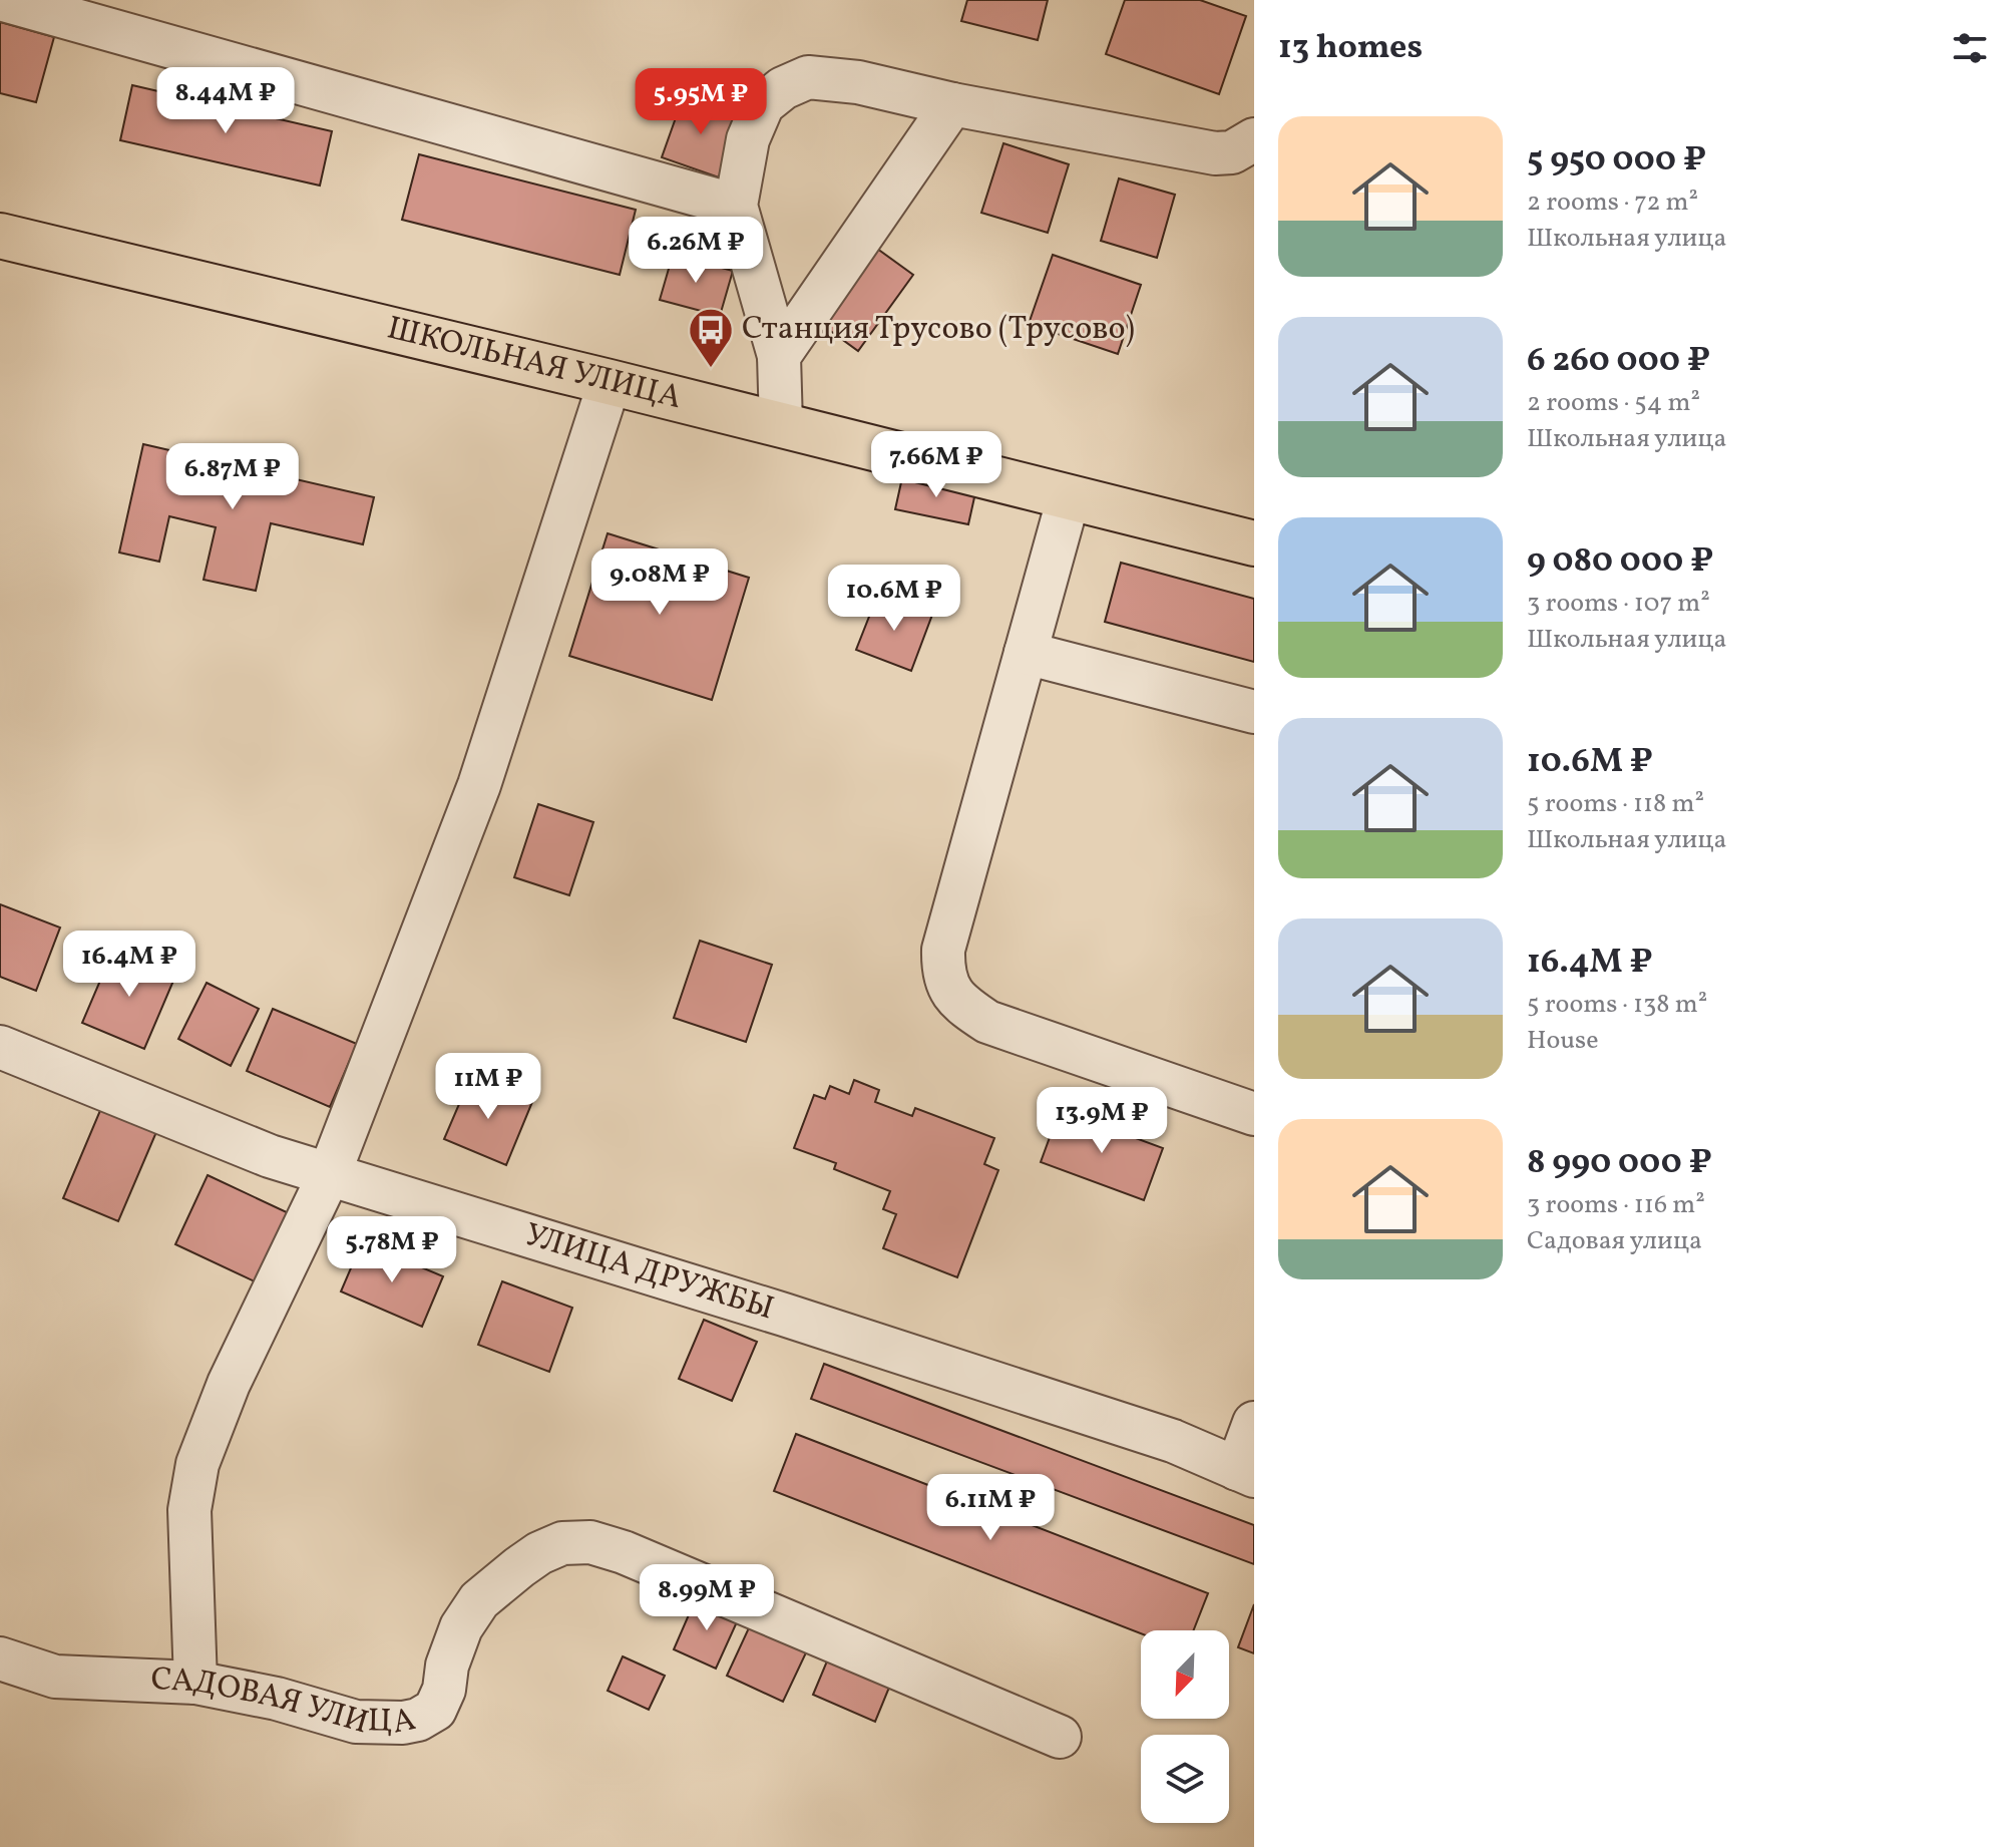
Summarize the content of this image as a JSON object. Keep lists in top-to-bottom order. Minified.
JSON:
{"streets":{"main road":["ШКОЛЬНАЯ УЛИЦА"],"street":["УЛИЦА ДРУЖБЫ","САДОВАЯ УЛИЦА"]},"places":{"bus stop":["Станция Трусово (Трусово)"]},"north":"bottom left","page":{"heading":"13 homes","price":["8.44M ₽","5.95M ₽","6.26M ₽","7.66M ₽","6.87M ₽","9.08M ₽","10.6M ₽","16.4M ₽","11M ₽","13.9M ₽","5.78M ₽","6.11M ₽","8.99M ₽"],"list":[{"name":"5 950 000 ₽","note":"2 rooms · 72 m² · Школьная улица"},{"name":"6 260 000 ₽","note":"2 rooms · 54 m² · Школьная улица"},{"name":"9 080 000 ₽","note":"3 rooms · 107 m² · Школьная улица"},{"name":"10.6M ₽","note":"5 rooms · 118 m² · Школьная улица"},{"name":"16.4M ₽","note":"5 rooms · 138 m² · House"},{"name":"8 990 000 ₽","note":"3 rooms · 116 m² · Садовая улица"}]}}
